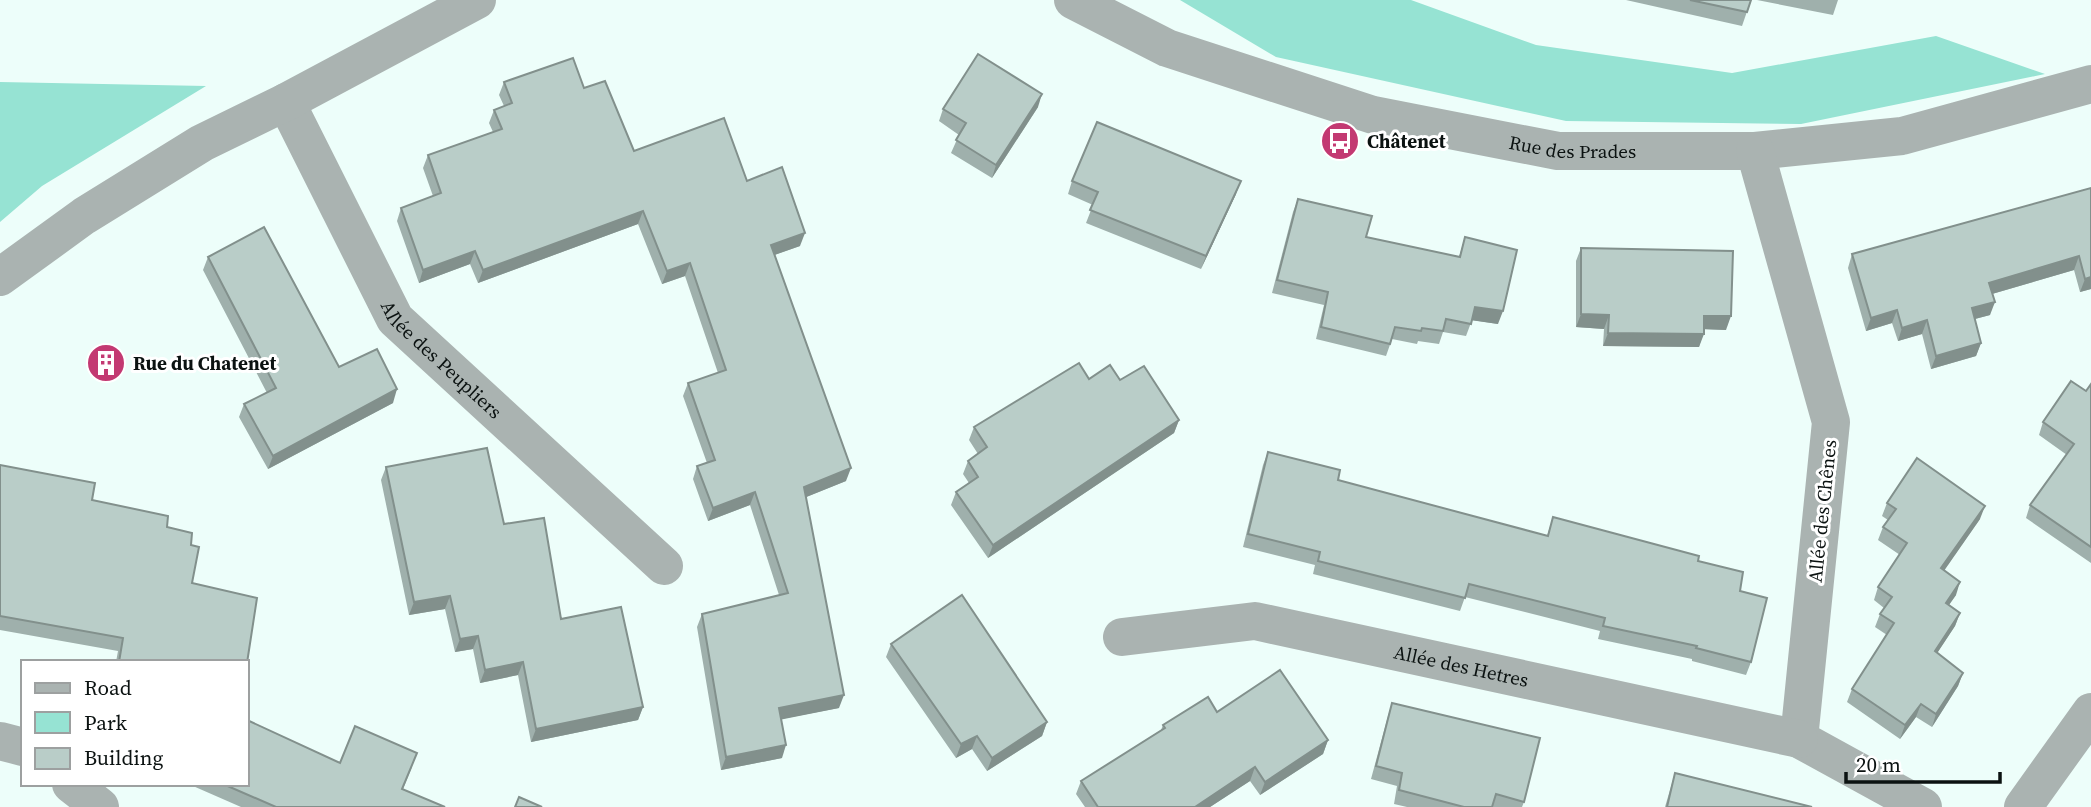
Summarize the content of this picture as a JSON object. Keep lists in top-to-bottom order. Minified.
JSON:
{"streets":{"street":["Rue des Prades","Allée des Peupliers","Allée des Chênes","Allée des Hetres"]},"crossings":[["Rue des Prades","Allée des Chênes"],["Allée des Chênes","Allée des Hetres"]],"places":{"bus stop":["Châtenet"],"building":["Rue du Chatenet"]},"legend":["Road","Park","Building"],"scale_bar":"20 m"}
